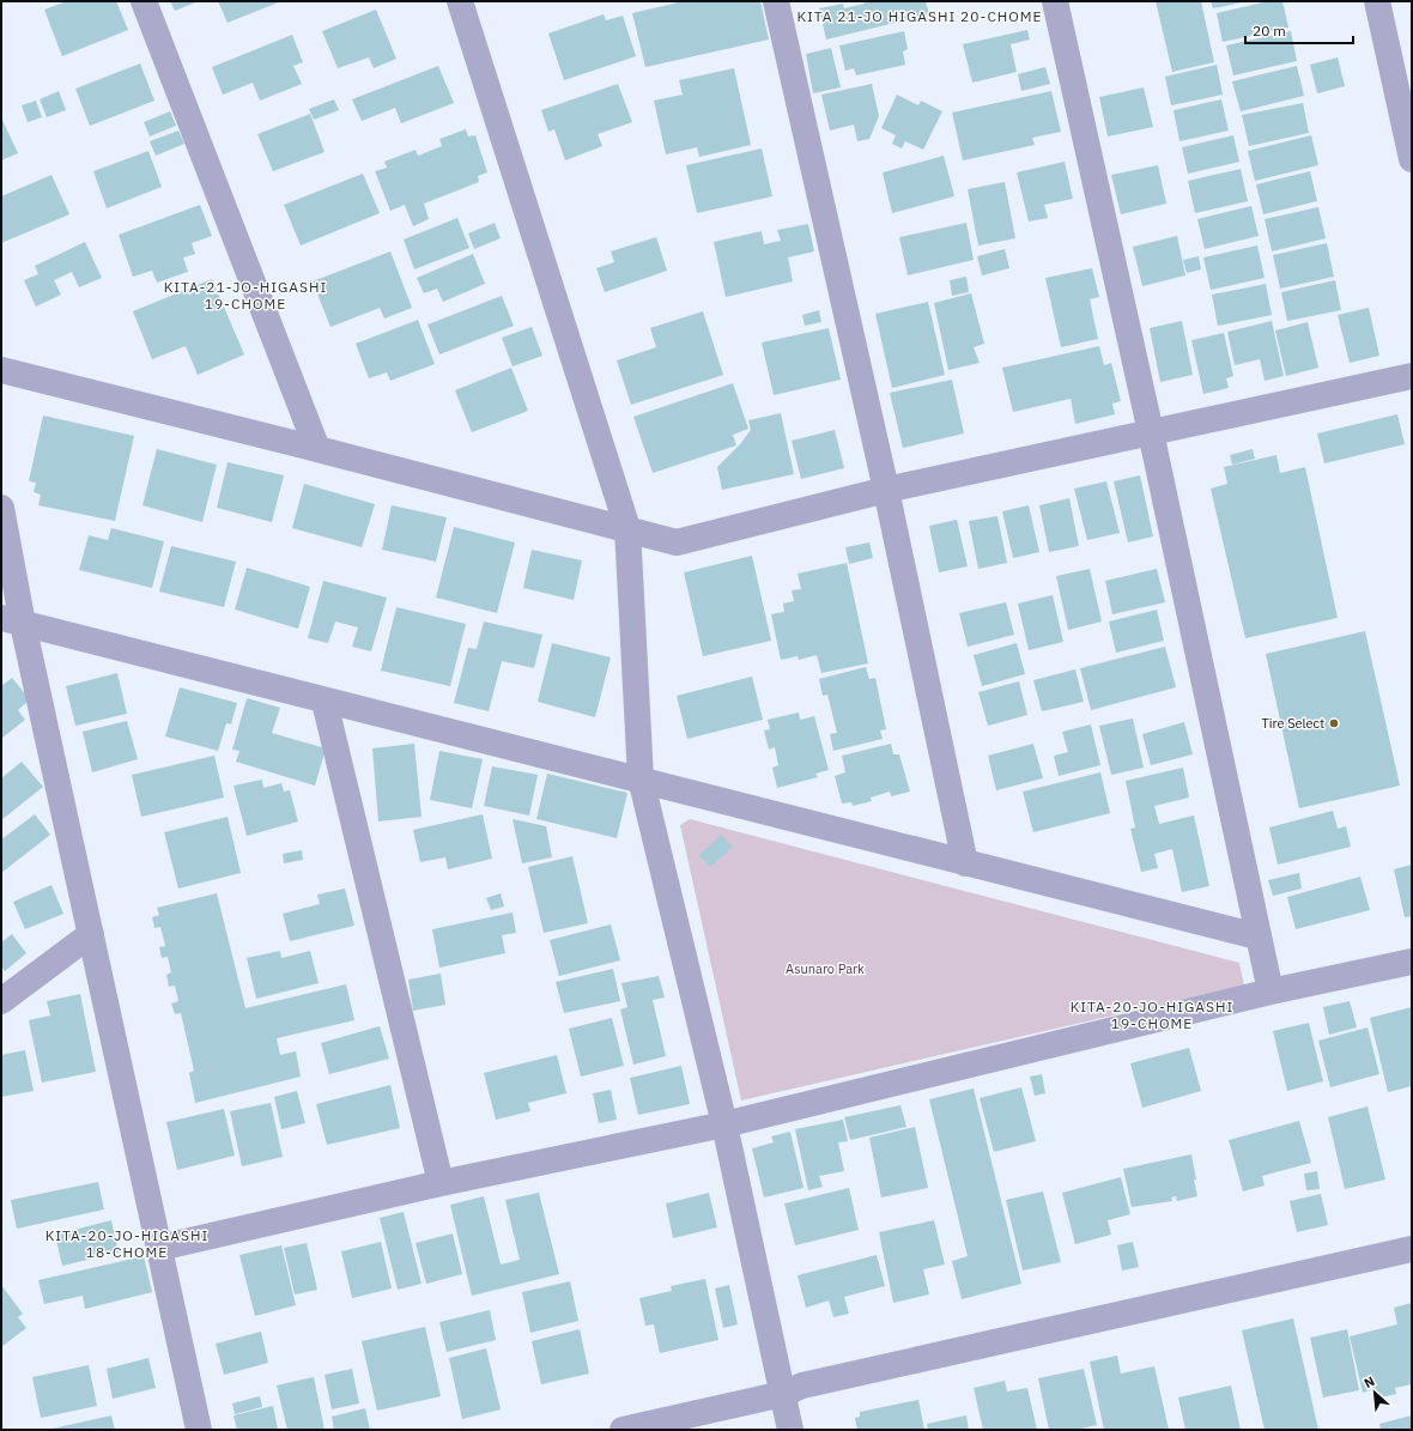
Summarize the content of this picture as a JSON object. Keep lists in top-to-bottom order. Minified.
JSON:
{"districts":["KITA 21-JO HIGASHI 20-CHOME","KITA-21-JO-HIGASHI 19-CHOME","KITA-20-JO-HIGASHI 19-CHOME","KITA-20-JO-HIGASHI 18-CHOME"],"parks":["Asunaro Park"],"places":["Tire Select"],"scale_bar":"20 m","north":"top left"}
